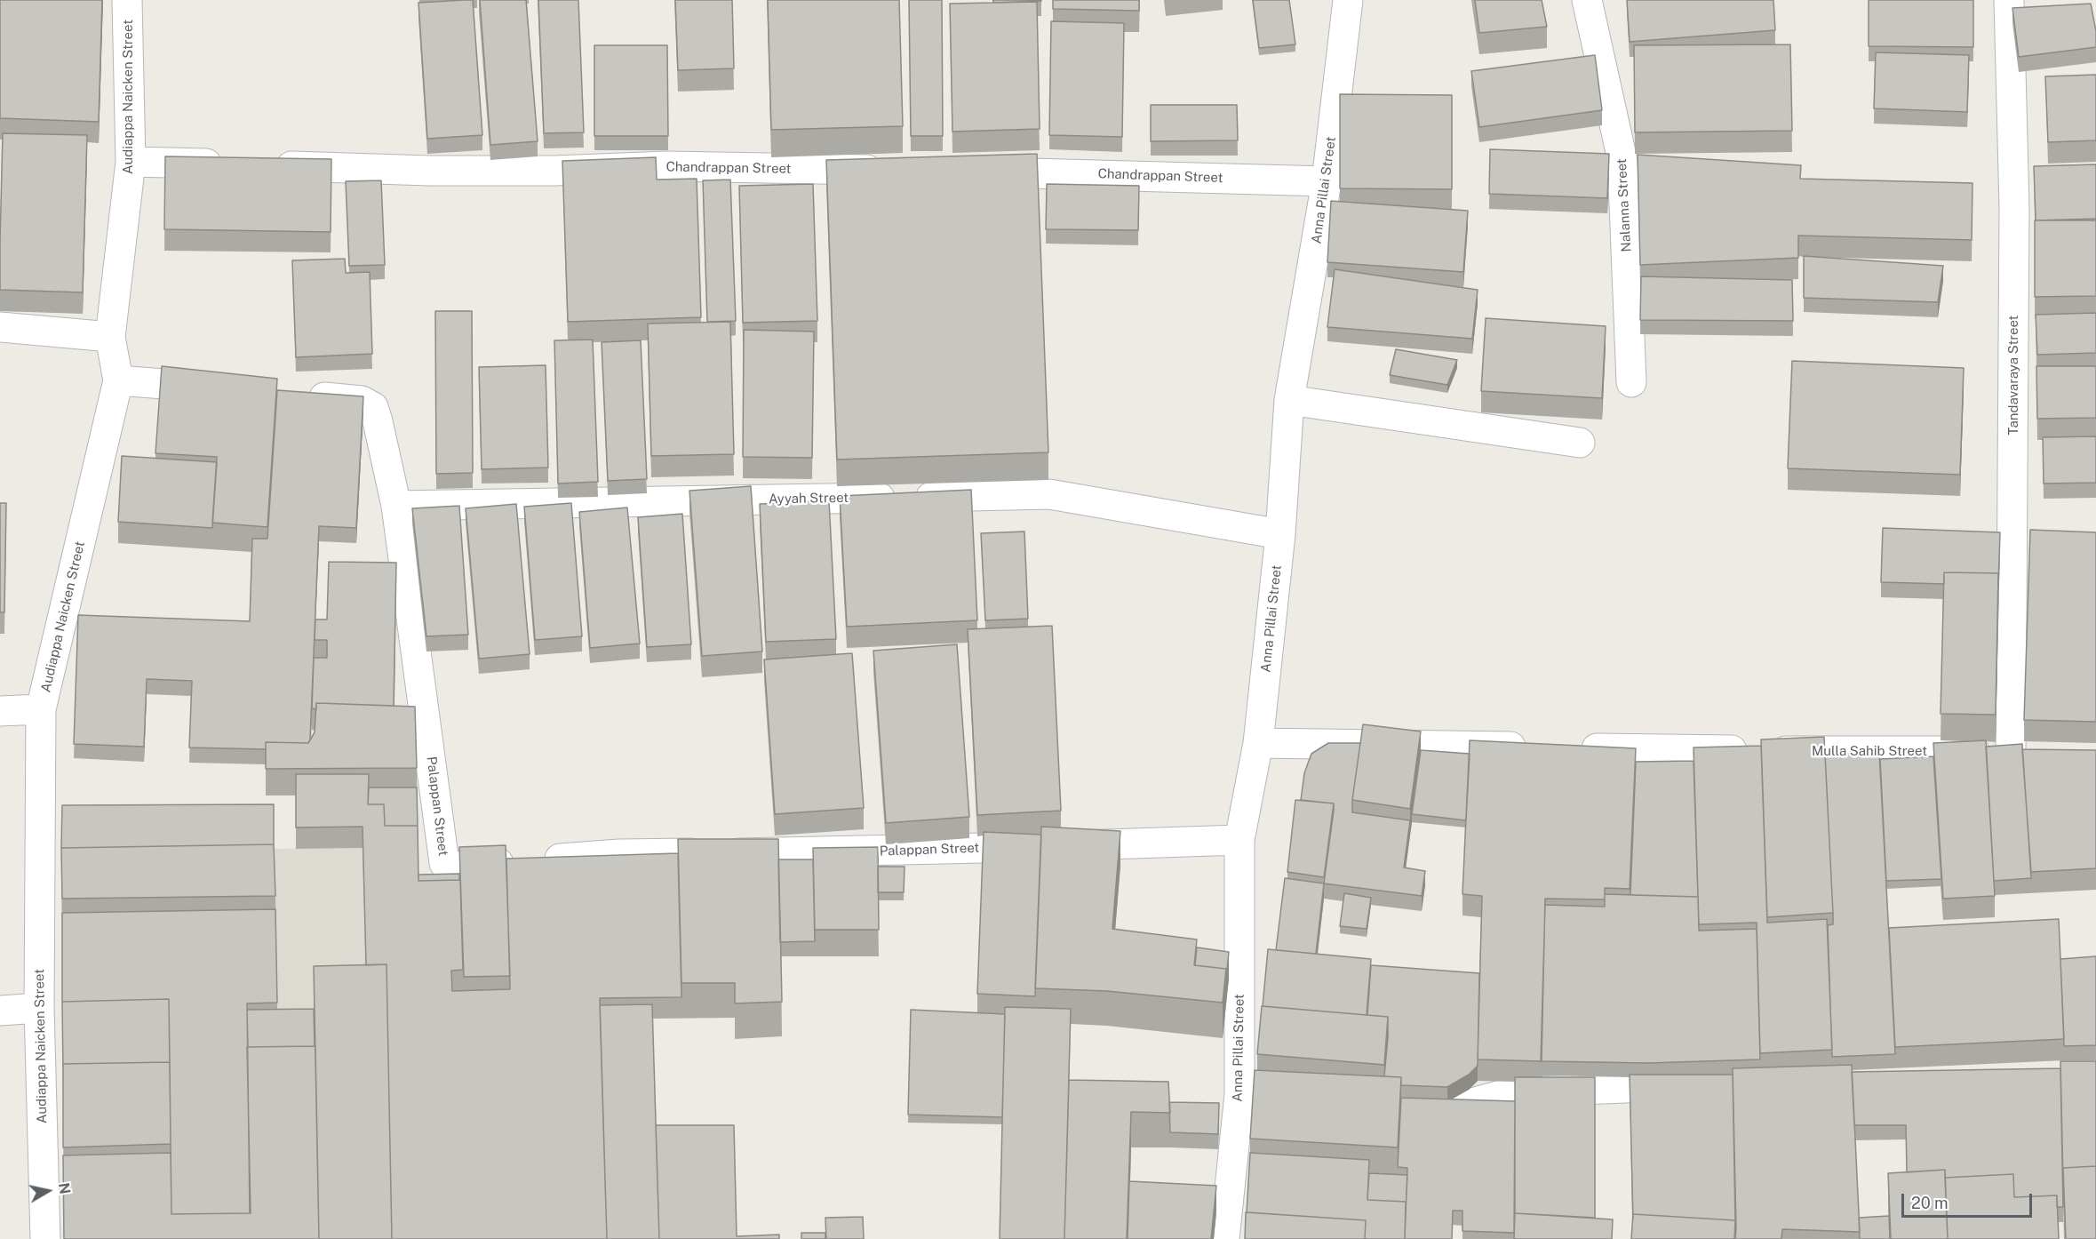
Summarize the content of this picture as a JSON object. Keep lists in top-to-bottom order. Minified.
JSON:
{"streets":{"street":["Audiappa Naicken Street","Chandrappan Street","Anna Pillai Street","Nalanna Street","Tandavaraya Street","Ayyah Street","Mulla Sahib Street","Palappan Street"]},"crossings":[["Chandrappan Street","Anna Pillai Street"],["Anna Pillai Street","Ayyah Street"],["Anna Pillai Street","Palappan Street"],["Tandavaraya Street","Mulla Sahib Street"],["Ayyah Street","Palappan Street"]],"scale_bar":"20 m","north":"right"}
